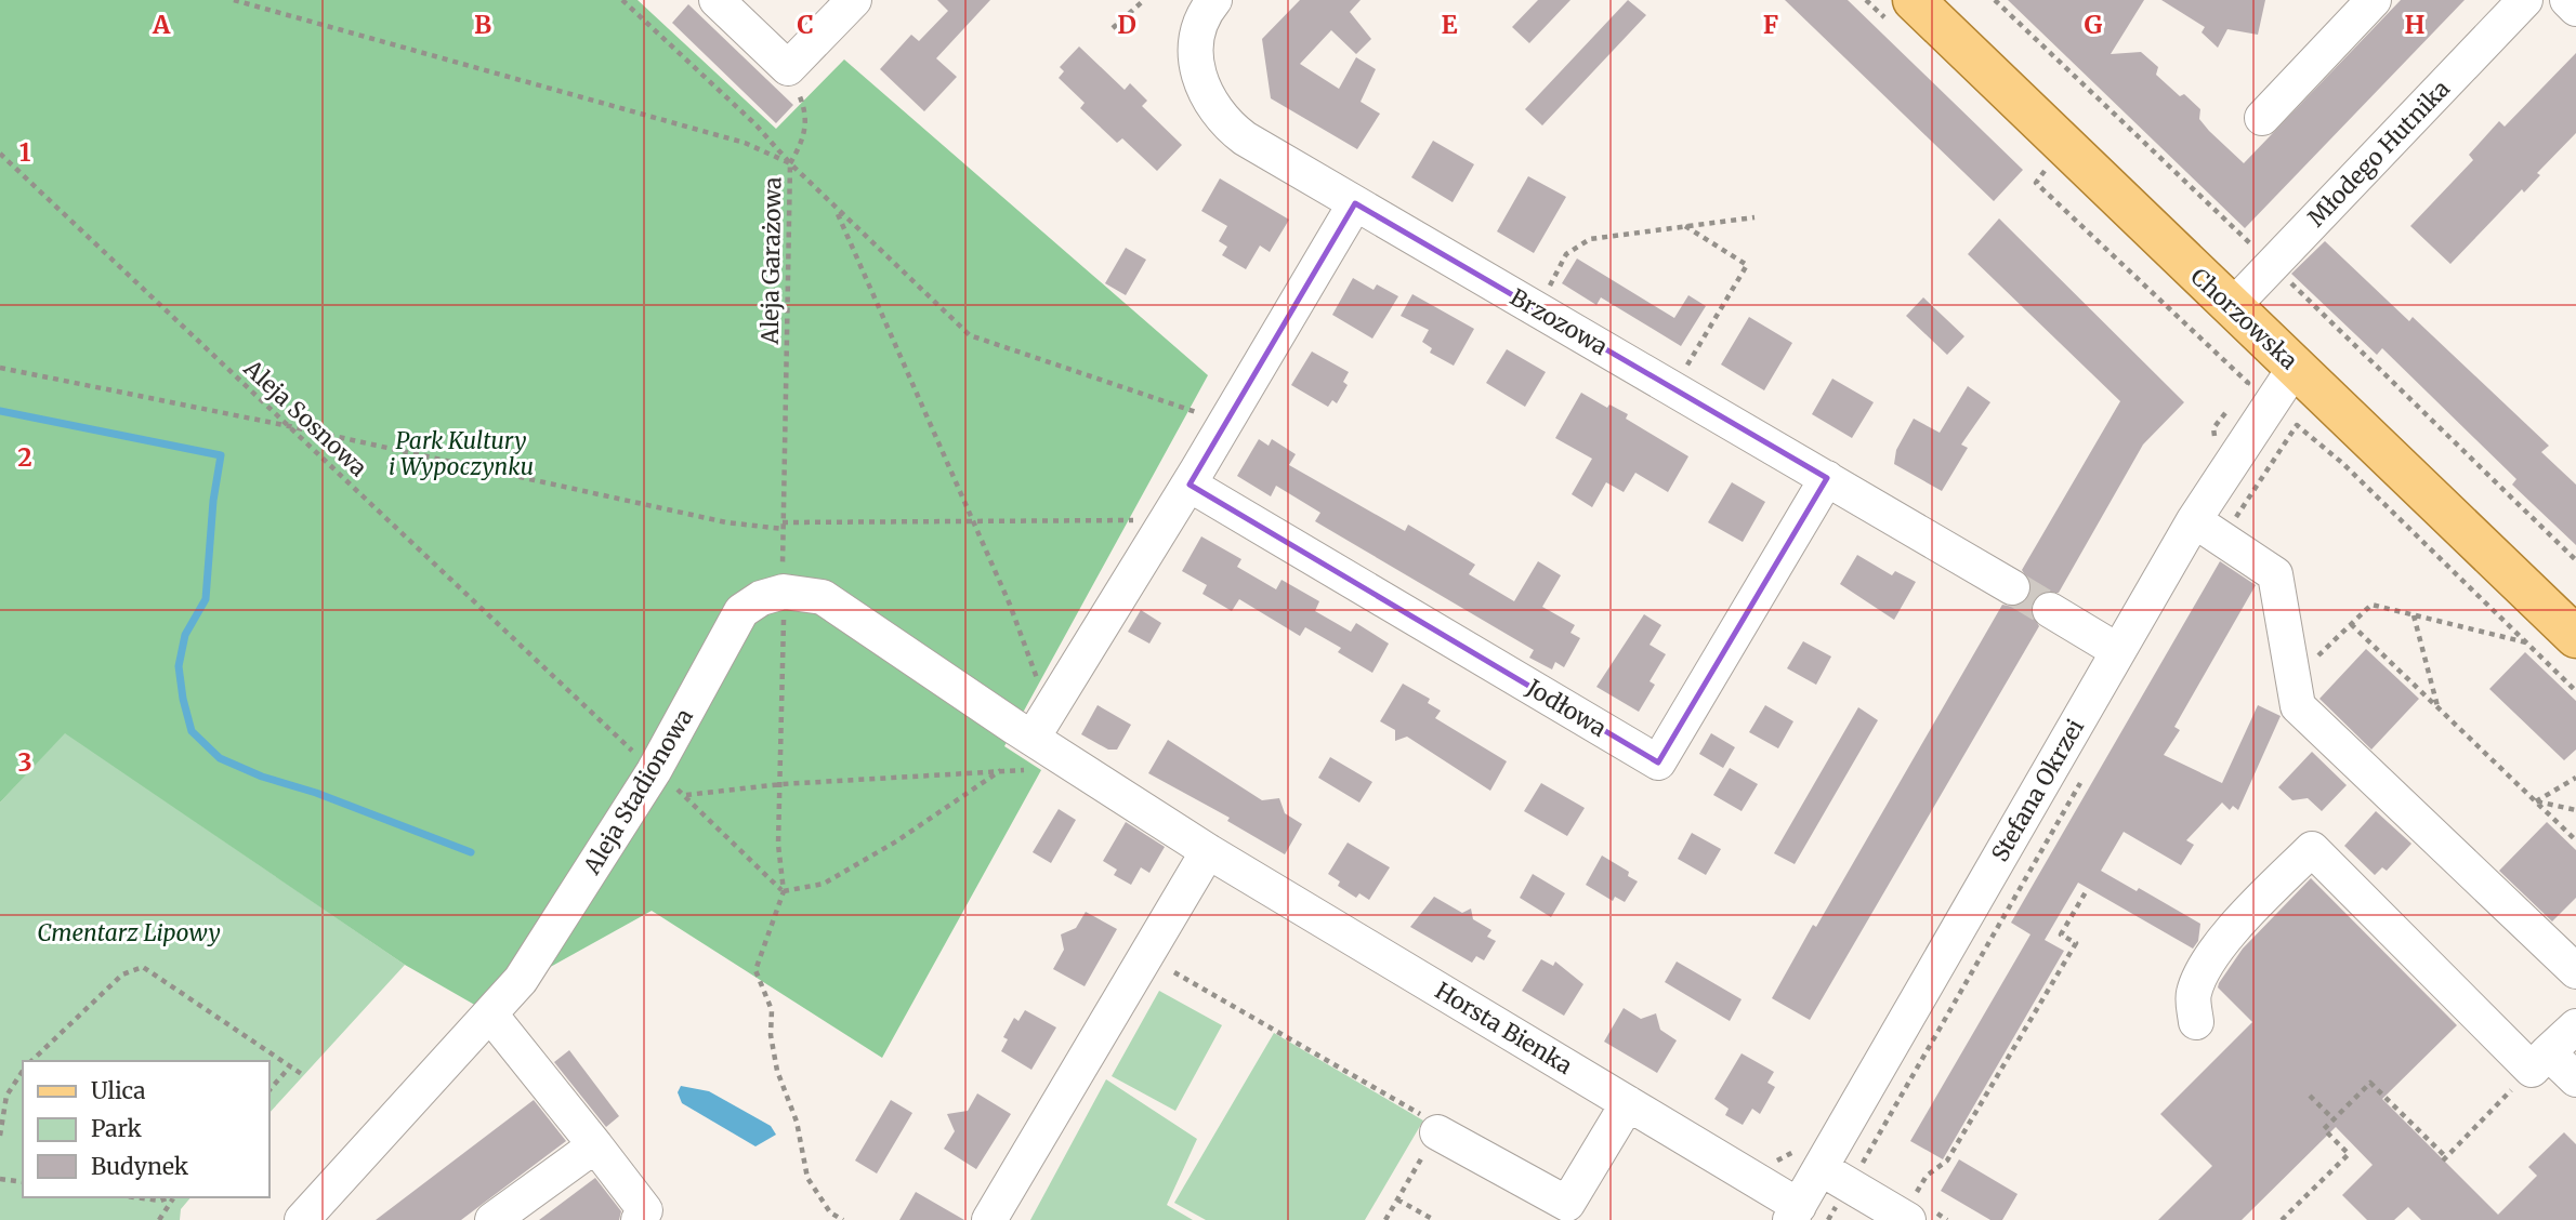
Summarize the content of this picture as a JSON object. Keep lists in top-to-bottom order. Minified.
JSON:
{"streets":{"main road":["Chorzowska"],"street":["Młodego Hutnika","Brzozowa","Jodłowa","Stefana Okrzei","Aleja Stadionowa","Horsta Bienka"],"path":["Aleja Garażowa","Aleja Sosnowa"]},"crossings":[["Młodego Hutnika","Chorzowska"],["Aleja Garażowa","Aleja Stadionowa"],["Chorzowska","Stefana Okrzei"],["Brzozowa","Jodłowa"],["Aleja Sosnowa","Aleja Stadionowa"],["Stefana Okrzei","Horsta Bienka"]],"parks":["Park Kultury i Wypoczynku","Cmentarz Lipowy"],"legend":["Ulica","Park","Budynek"],"grid":{"columns":["A","B","C","D","E","F","G","H"],"rows":["1","2","3"]}}
